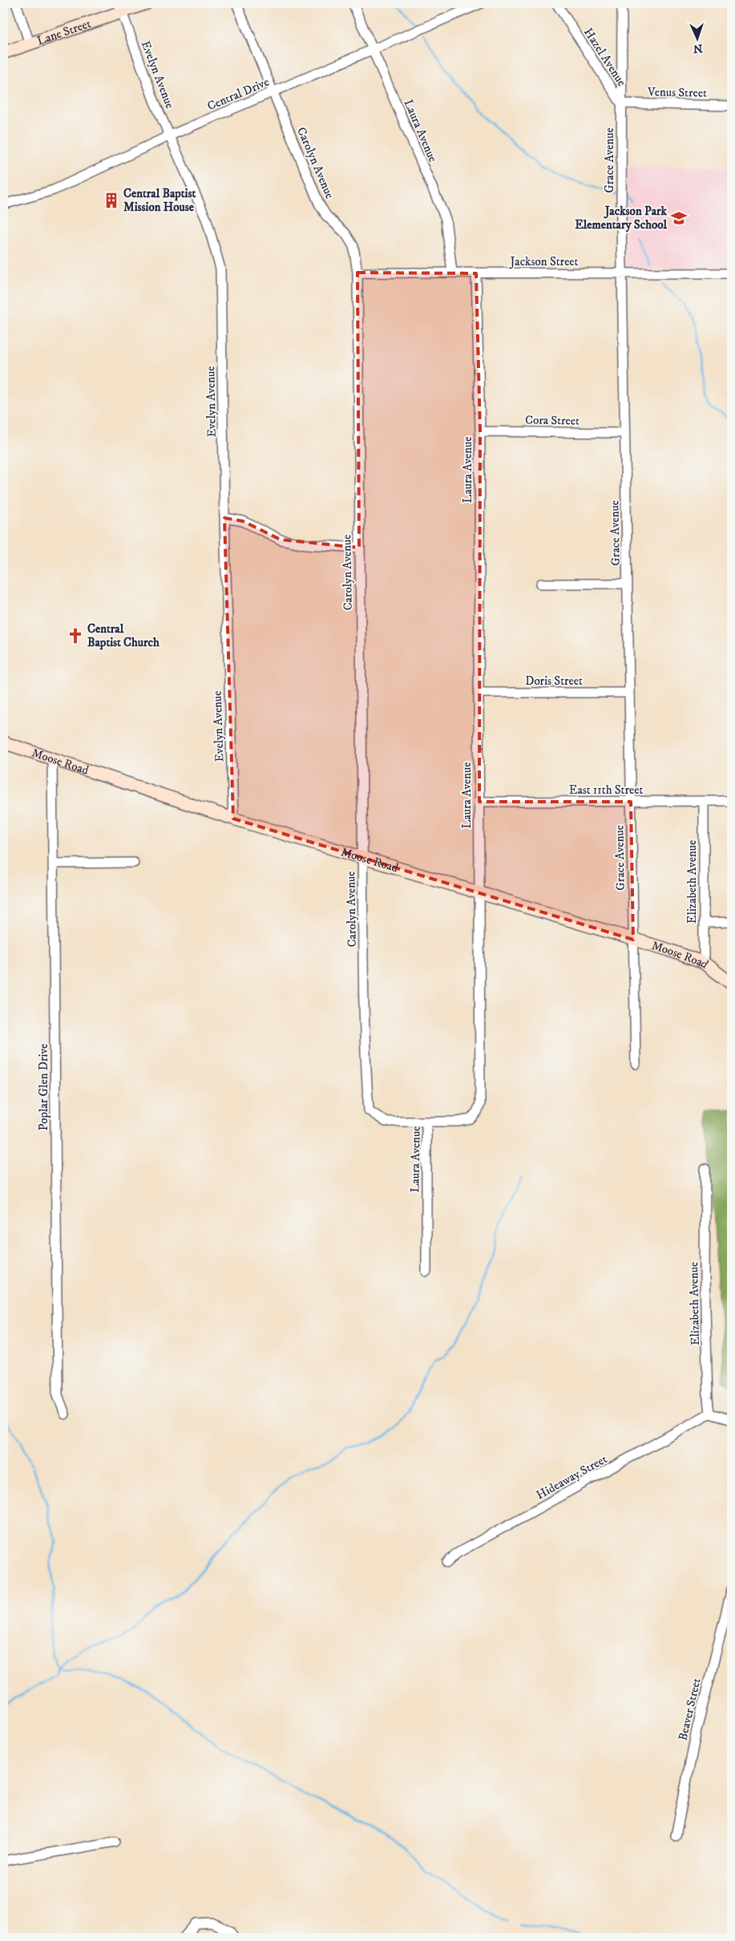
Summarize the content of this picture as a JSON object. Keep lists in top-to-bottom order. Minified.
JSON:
{"streets":{"street":["Lane Street","Hazel Avenue","Evelyn Avenue","Venus Street","Central Drive","Laura Avenue","Grace Avenue","Carolyn Avenue","Jackson Street","Cora Street","Doris Street","Moose Road","East 11th Street","Elizabeth Avenue","Poplar Glen Drive","Hideaway Street","Beaver Street"]},"crossings":[["Lane Street","Evelyn Avenue"],["Hazel Avenue","Venus Street"],["Hazel Avenue","Grace Avenue"],["Evelyn Avenue","Central Drive"],["Evelyn Avenue","Moose Road"],["Venus Street","Grace Avenue"],["Central Drive","Laura Avenue"],["Central Drive","Carolyn Avenue"],["Laura Avenue","Carolyn Avenue"],["Laura Avenue","Jackson Street"],["Laura Avenue","Cora Street"],["Laura Avenue","Doris Street"],["Laura Avenue","Moose Road"],["Laura Avenue","East 11th Street"],["Grace Avenue","Jackson Street"],["Grace Avenue","Cora Street"],["Grace Avenue","Doris Street"],["Grace Avenue","Moose Road"],["Grace Avenue","East 11th Street"],["Carolyn Avenue","Jackson Street"],["Carolyn Avenue","Moose Road"],["Moose Road","Elizabeth Avenue"],["Moose Road","Poplar Glen Drive"],["East 11th Street","Elizabeth Avenue"],["Elizabeth Avenue","Hideaway Street"]],"places":{"building":["Central Baptist Mission House"],"school or university":["Jackson Park Elementary School"],"church":["Central Baptist Church"]},"north":"bottom"}
